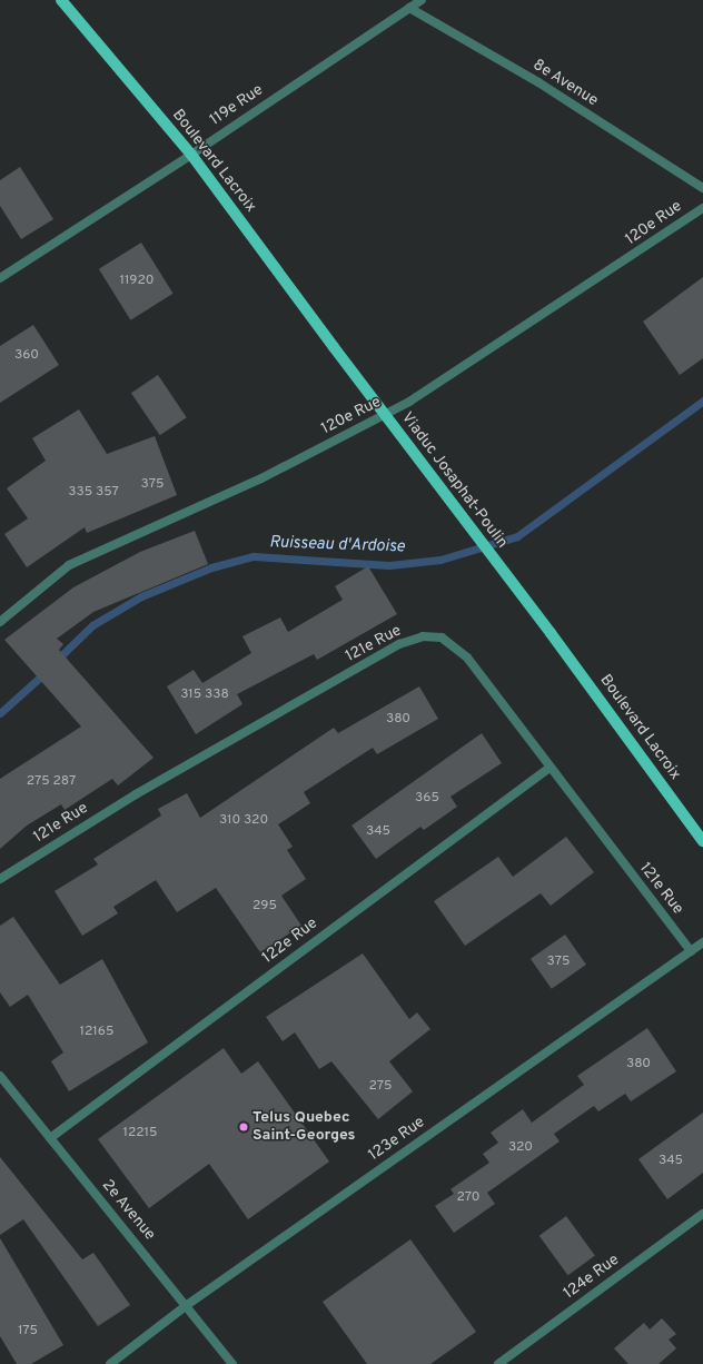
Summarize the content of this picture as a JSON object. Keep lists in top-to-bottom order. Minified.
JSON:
{"streets":{"main road":["Boulevard Lacroix","Viaduc Josaphat-Poulin"],"street":["8e Avenue","119e Rue","120e Rue","121e Rue","122e Rue","123e Rue","2e Avenue","124e Rue"]},"crossings":[["8e Avenue","119e Rue"],["119e Rue","Boulevard Lacroix"],["Boulevard Lacroix","Viaduc Josaphat-Poulin"],["121e Rue","122e Rue"],["121e Rue","123e Rue"],["122e Rue","2e Avenue"],["123e Rue","2e Avenue"]],"water":["Ruisseau d'Ardoise"],"places":["Telus Quebec Saint-Georges"],"house_numbers":["11920","360","375","335 357","315 338","380","275 287","365","310 320","345","295","375","12165","380","275","12215","320","345","270","175"]}
